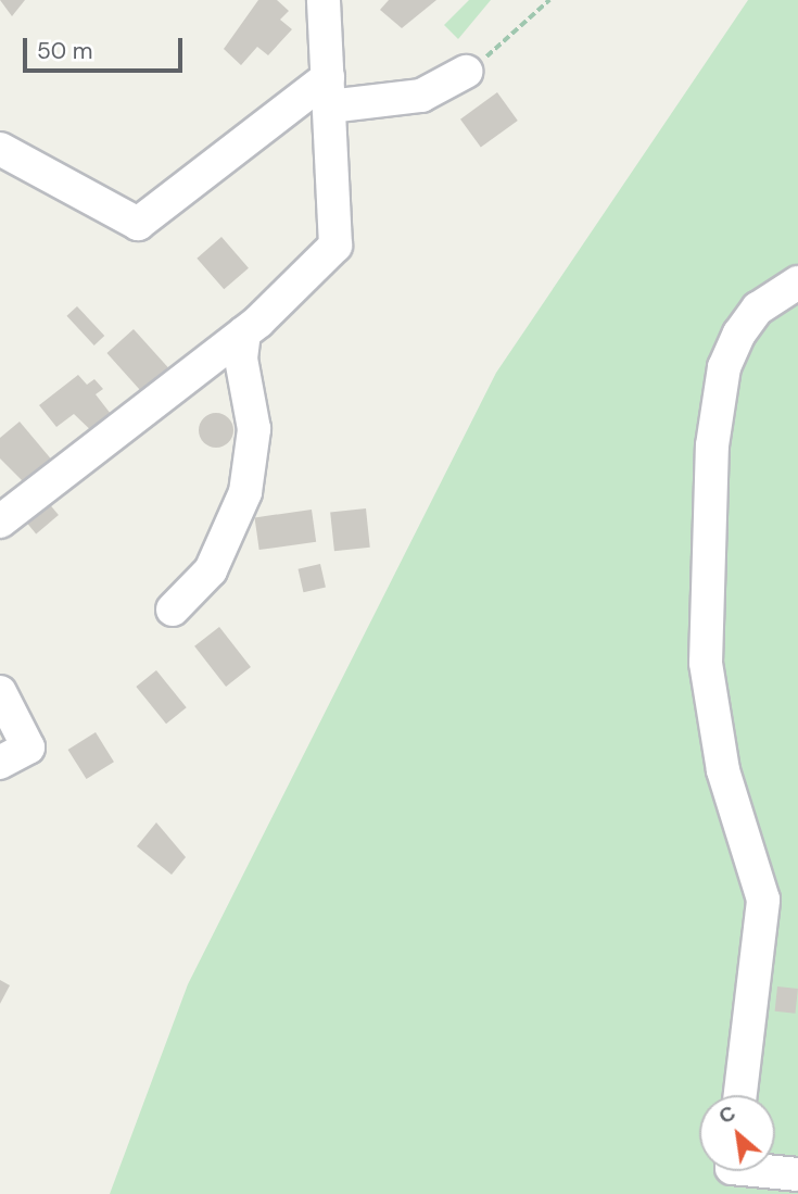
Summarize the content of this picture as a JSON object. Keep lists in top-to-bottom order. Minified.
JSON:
{"scale_bar":"50 m","north":"top left"}
